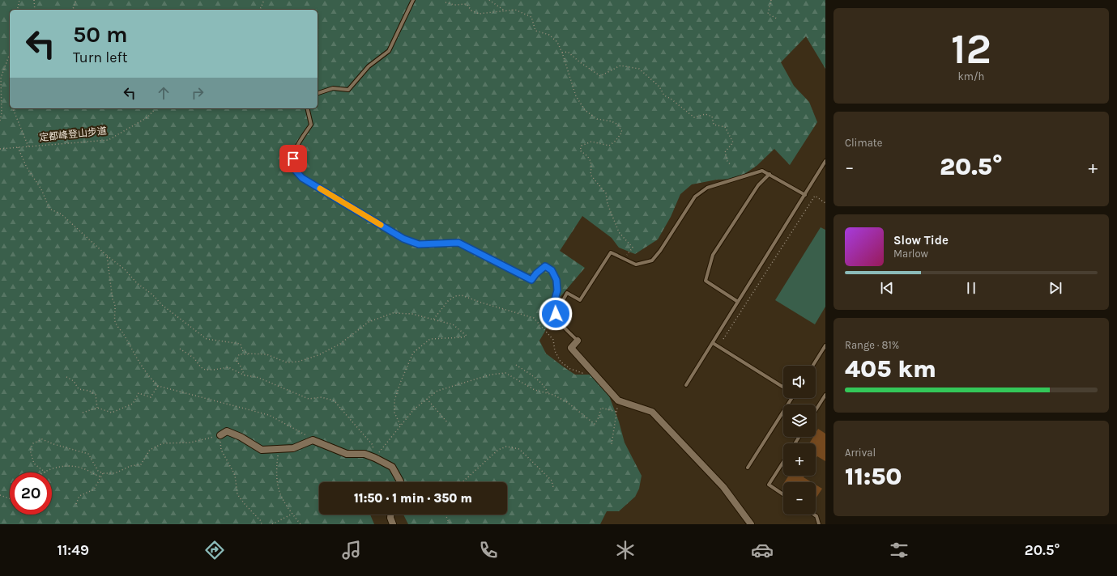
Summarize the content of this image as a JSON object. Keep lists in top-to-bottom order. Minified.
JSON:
{"streets":{"path":["定都峰登山步道"]},"page":{"tile":[["12","km/h"],"Climate",["Range · 81%","405 km"],["Arrival","11:50"]],"turn":["50 m","Turn left"],"heat":["−","20.5°","+"],"song":["Slow Tide","Marlow"],"map_buttons":["+","−"],"limit":"20","trip":"11:50 · 1 min · 350 m","tabs":["11:49","20.5°"]}}
